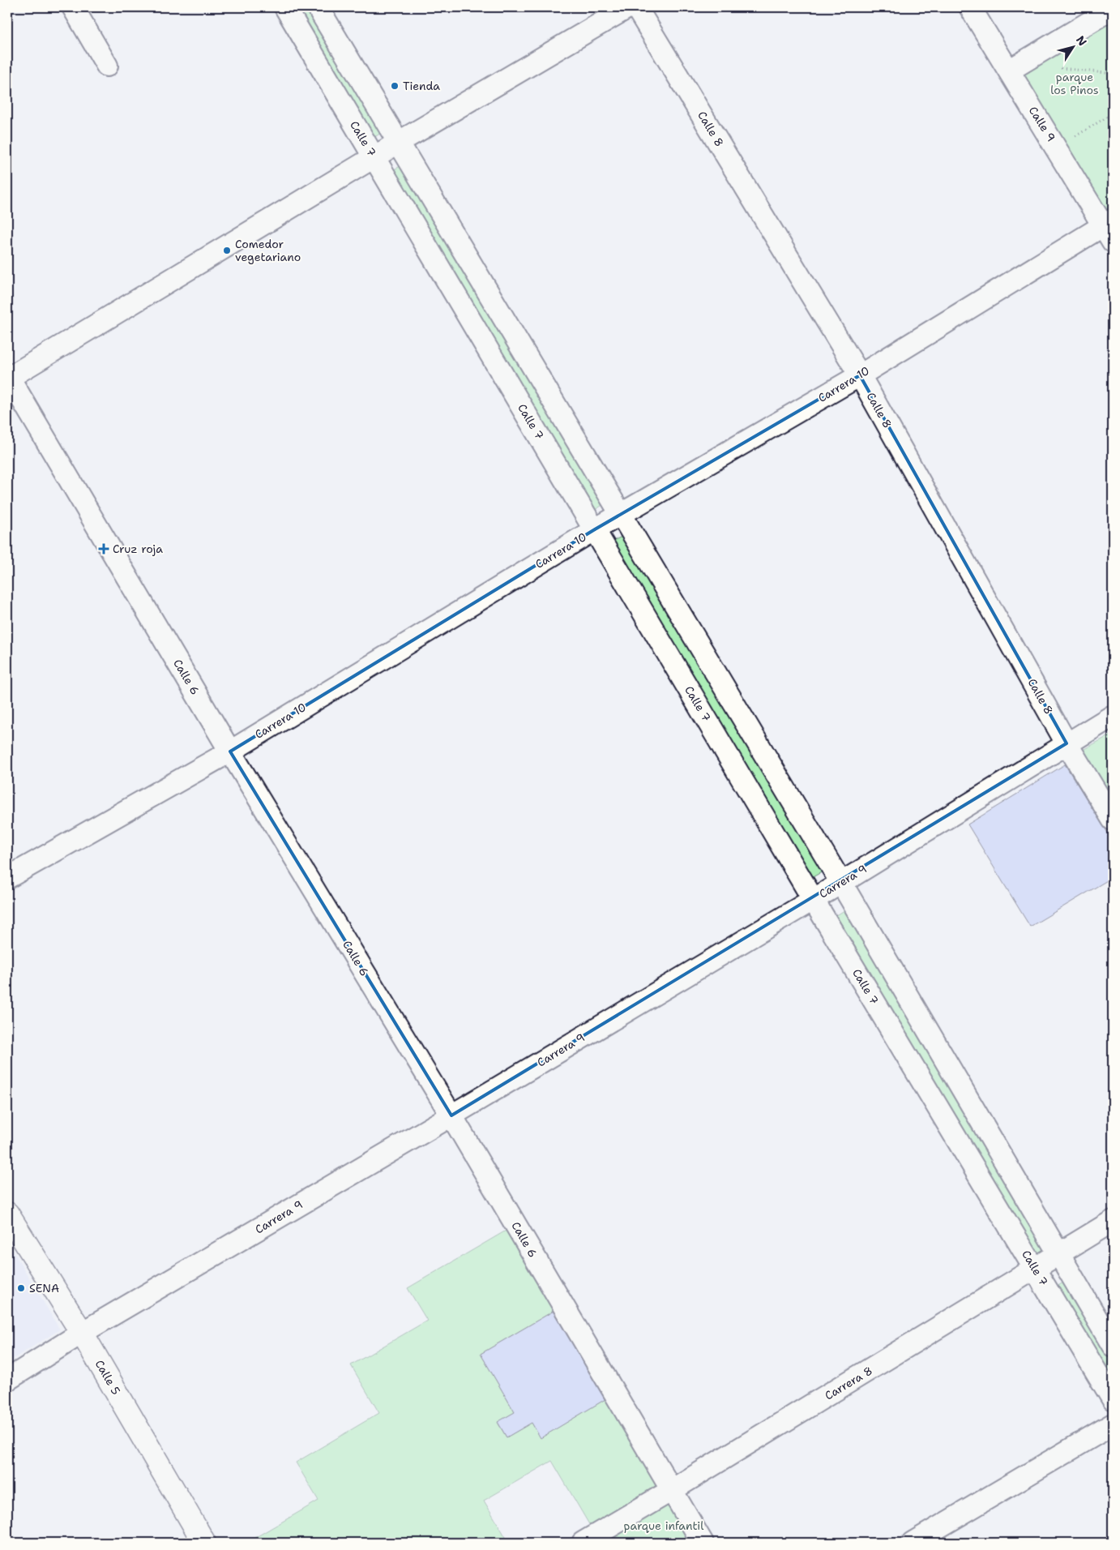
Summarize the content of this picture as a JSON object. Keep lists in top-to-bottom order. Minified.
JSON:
{"streets":{"main road":["Calle 5"],"street":["Calle 9","Calle 8","Calle 7","Carrera 10","Calle 6","Carrera 9","Carrera 8"]},"crossings":[["Calle 9","Carrera 10"],["Calle 8","Carrera 10"],["Calle 8","Carrera 9"],["Calle 7","Carrera 10"],["Calle 7","Carrera 9"],["Calle 7","Carrera 8"],["Carrera 10","Calle 6"],["Calle 6","Carrera 9"],["Calle 6","Carrera 8"],["Carrera 9","Calle 5"]],"parks":["parque los Pinos","parque infantil"],"places":{"other":["Tienda","Comedor vegetariano","SENA"],"health":["Cruz roja"]},"north":"top right"}
